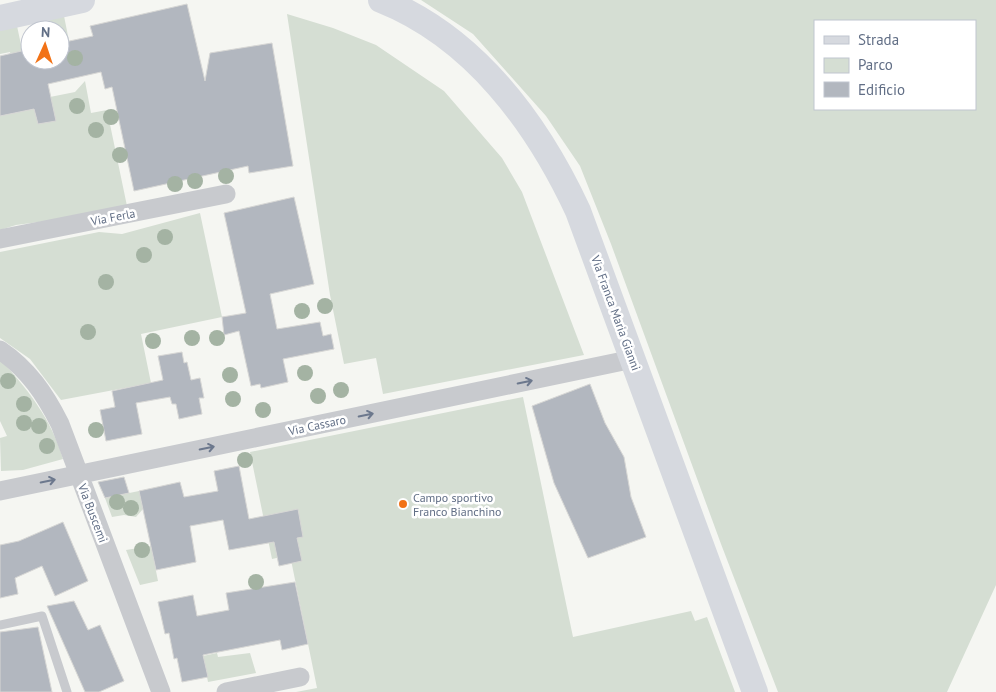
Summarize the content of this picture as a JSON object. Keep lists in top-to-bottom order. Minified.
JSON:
{"streets":{"street":["Via Ferla","Via Franca Maria Gianni","Via Cassaro","Via Buscemi"]},"crossings":[["Via Franca Maria Gianni","Via Cassaro"],["Via Cassaro","Via Buscemi"]],"one_way":["Via Cassaro"],"places":["Campo sportivo Franco Bianchino"],"legend":["Strada","Parco","Edificio"],"north":"top"}
